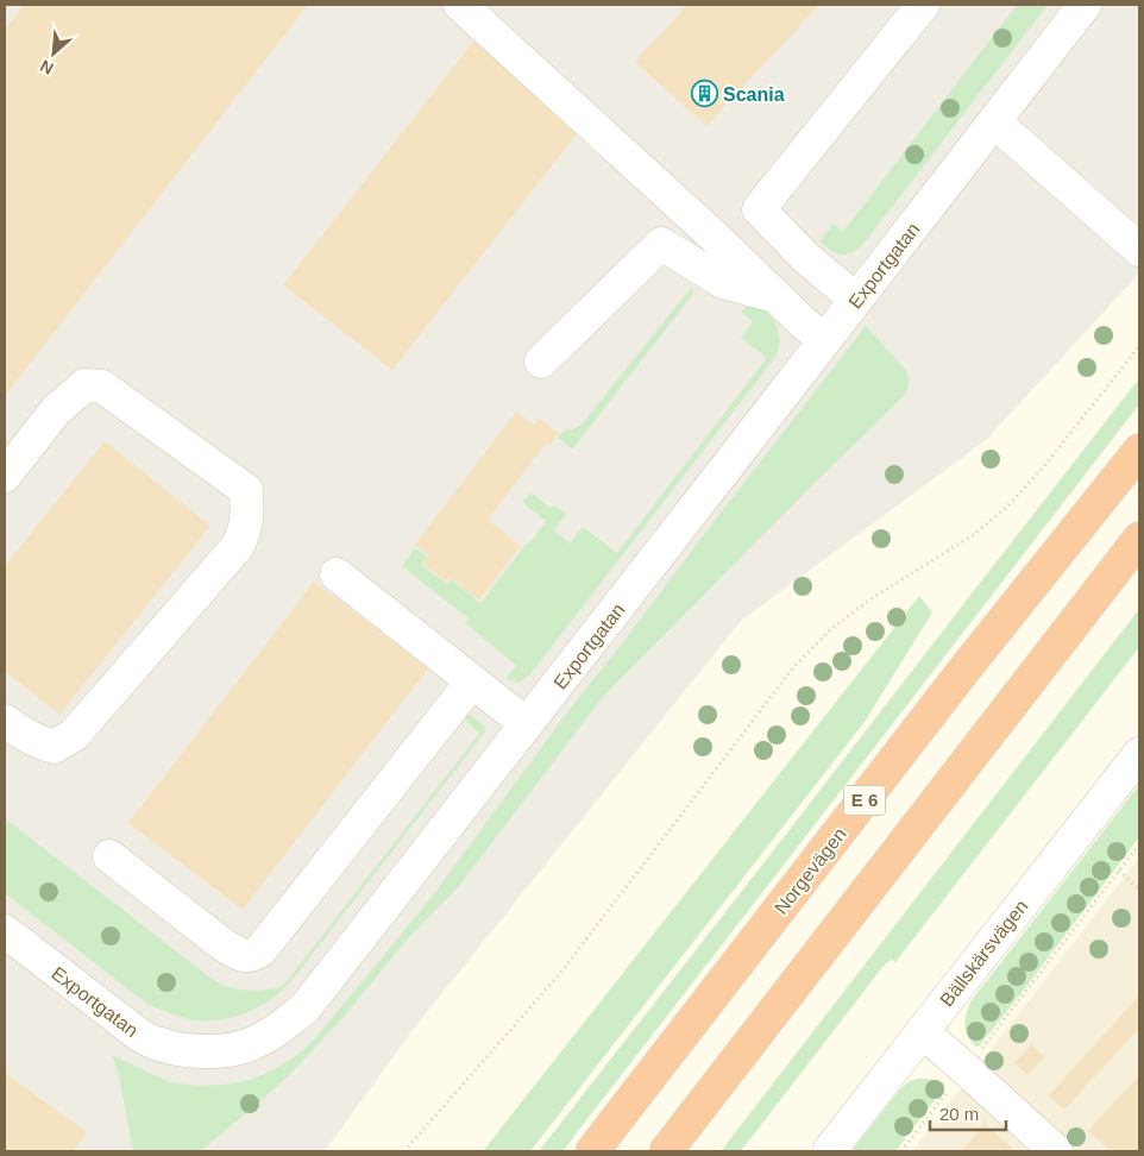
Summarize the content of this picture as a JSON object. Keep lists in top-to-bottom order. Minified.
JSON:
{"streets":{"highway":["E 6","Norgevägen"],"street":["Exportgatan","Bällskärsvägen"]},"places":{"building":["Scania"]},"scale_bar":"20 m","north":"bottom left"}
